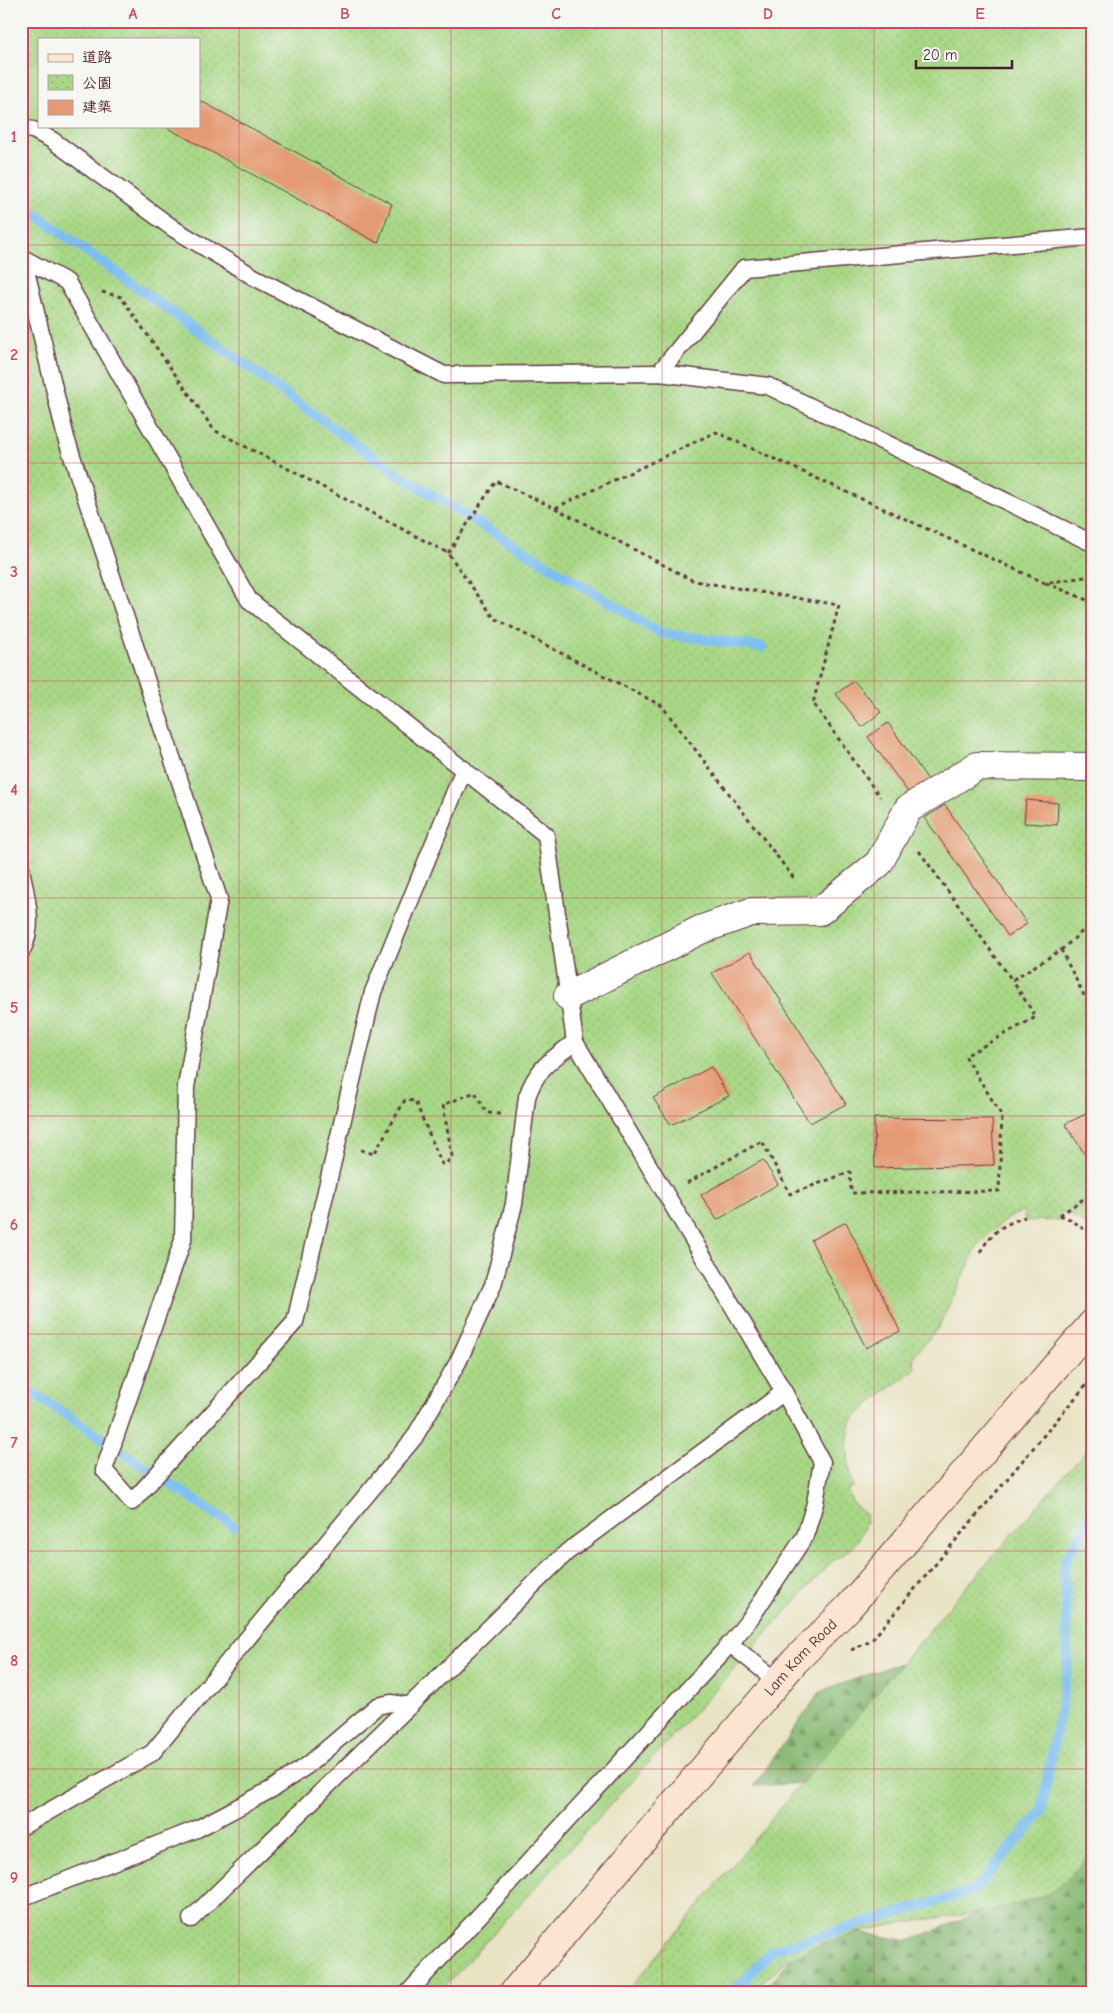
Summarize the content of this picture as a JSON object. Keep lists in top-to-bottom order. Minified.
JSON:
{"streets":{"main road":["Lam Kam Road"]},"legend":["道路","公園","建築"],"scale_bar":"20 m","grid":{"columns":["A","B","C","D","E"],"rows":["1","2","3","4","5","6","7","8","9"]}}
